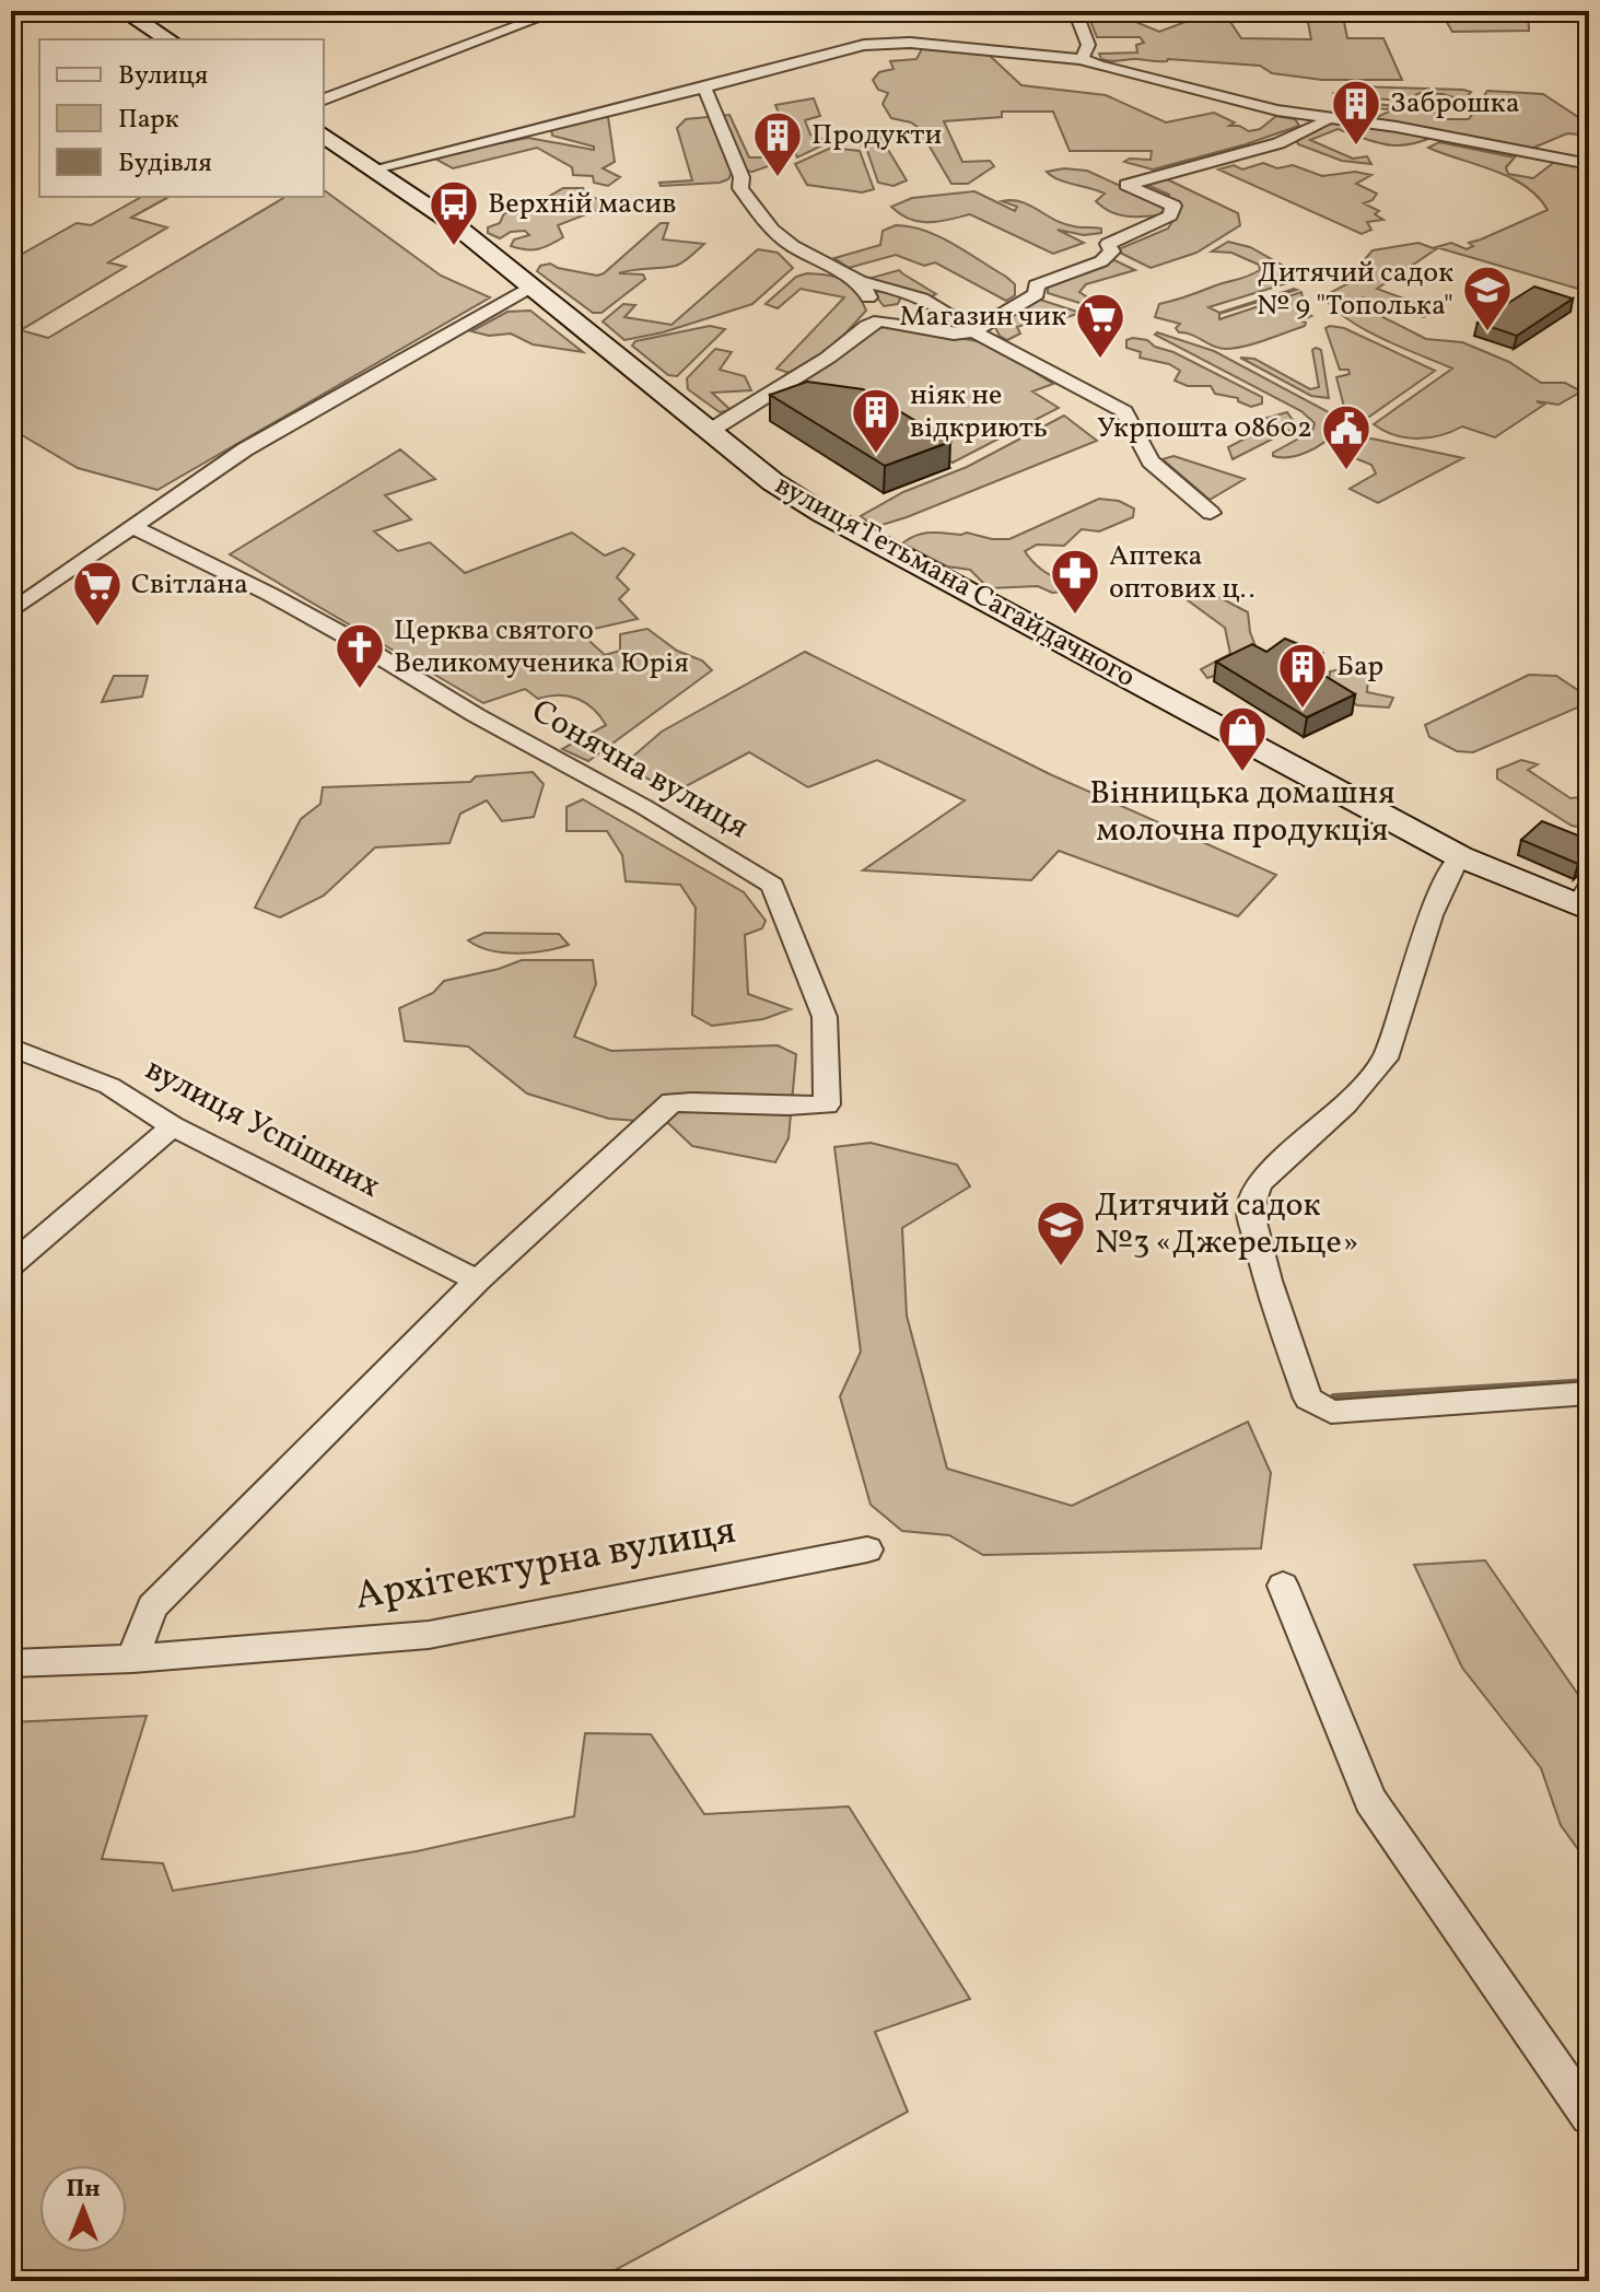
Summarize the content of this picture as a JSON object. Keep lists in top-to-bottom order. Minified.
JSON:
{"streets":{"main road":["вулиця Гетьмана Сагайдачного"],"street":["Сонячна вулиця","вулиця Успішних","Архітектурна вулиця"]},"crossings":[["Сонячна вулиця","вулиця Успішних"]],"places":{"building":["Заброшка","Продукти","ніяк не відкриють","Бар"],"bus stop":["Верхній масив"],"school or university":["Дитячий садок № 9 \"Тополька\"","Дитячий садок №3 «Джерельце»"],"supermarket":["Магазин чик","Світлана"],"public building":["Укрпошта 08602"],"pharmacy":["Аптека оптових ц‥"],"church":["Церква святого Великомученика Юрія"],"shop":["Вінницька домашня молочна продукція"]},"legend":["Вулиця","Парк","Будівля"],"north":"top"}
